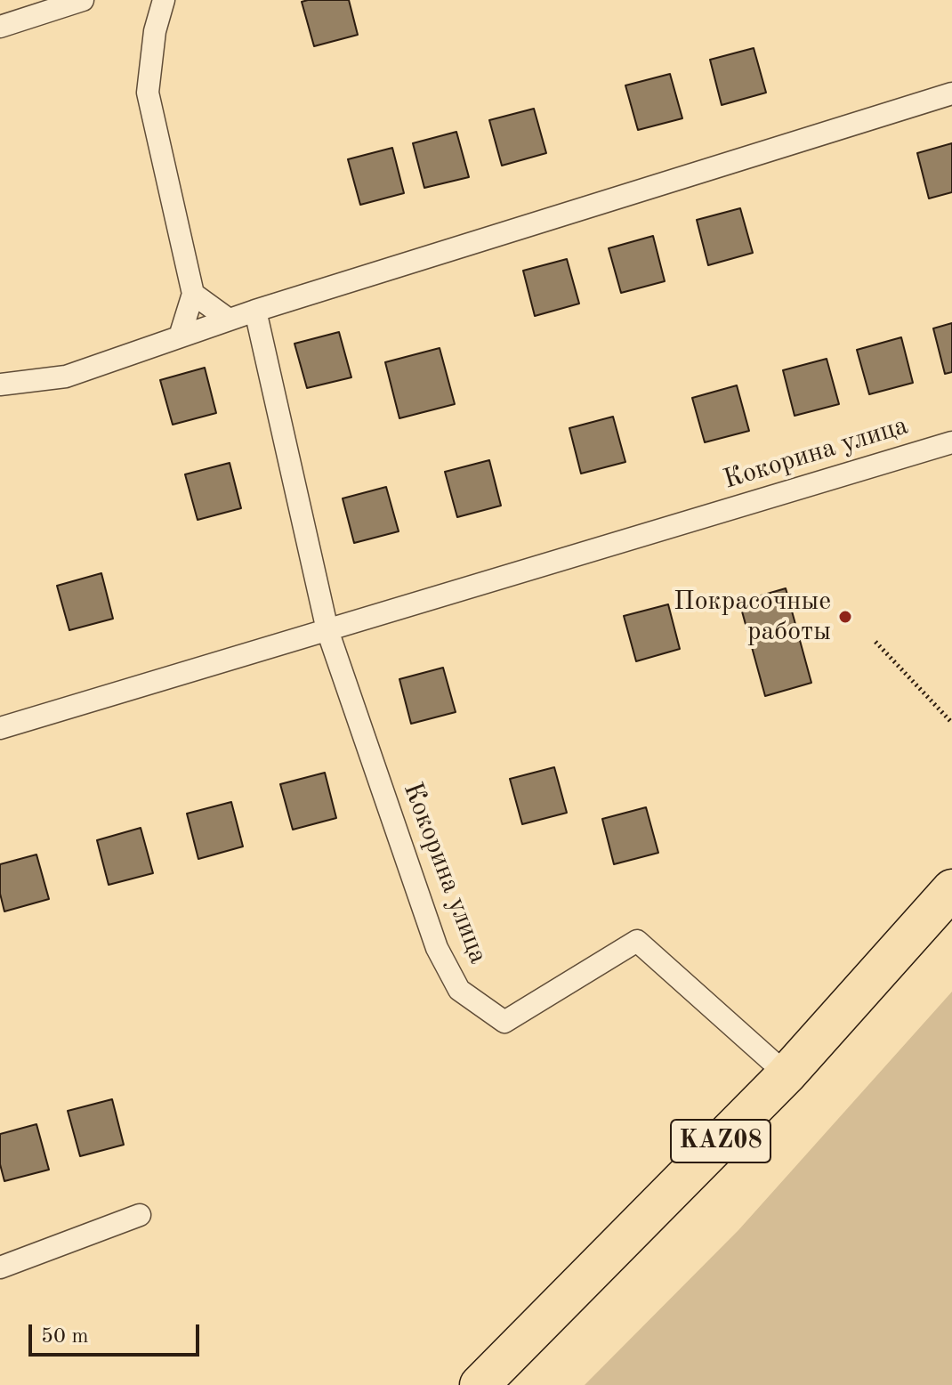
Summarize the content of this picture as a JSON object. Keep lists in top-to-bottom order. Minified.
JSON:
{"streets":{"highway":["KAZ08"],"street":["Кокорина улица"]},"crossings":[["Кокорина улица","KAZ08"]],"places":["Покрасочные работы"],"scale_bar":"50 m"}
